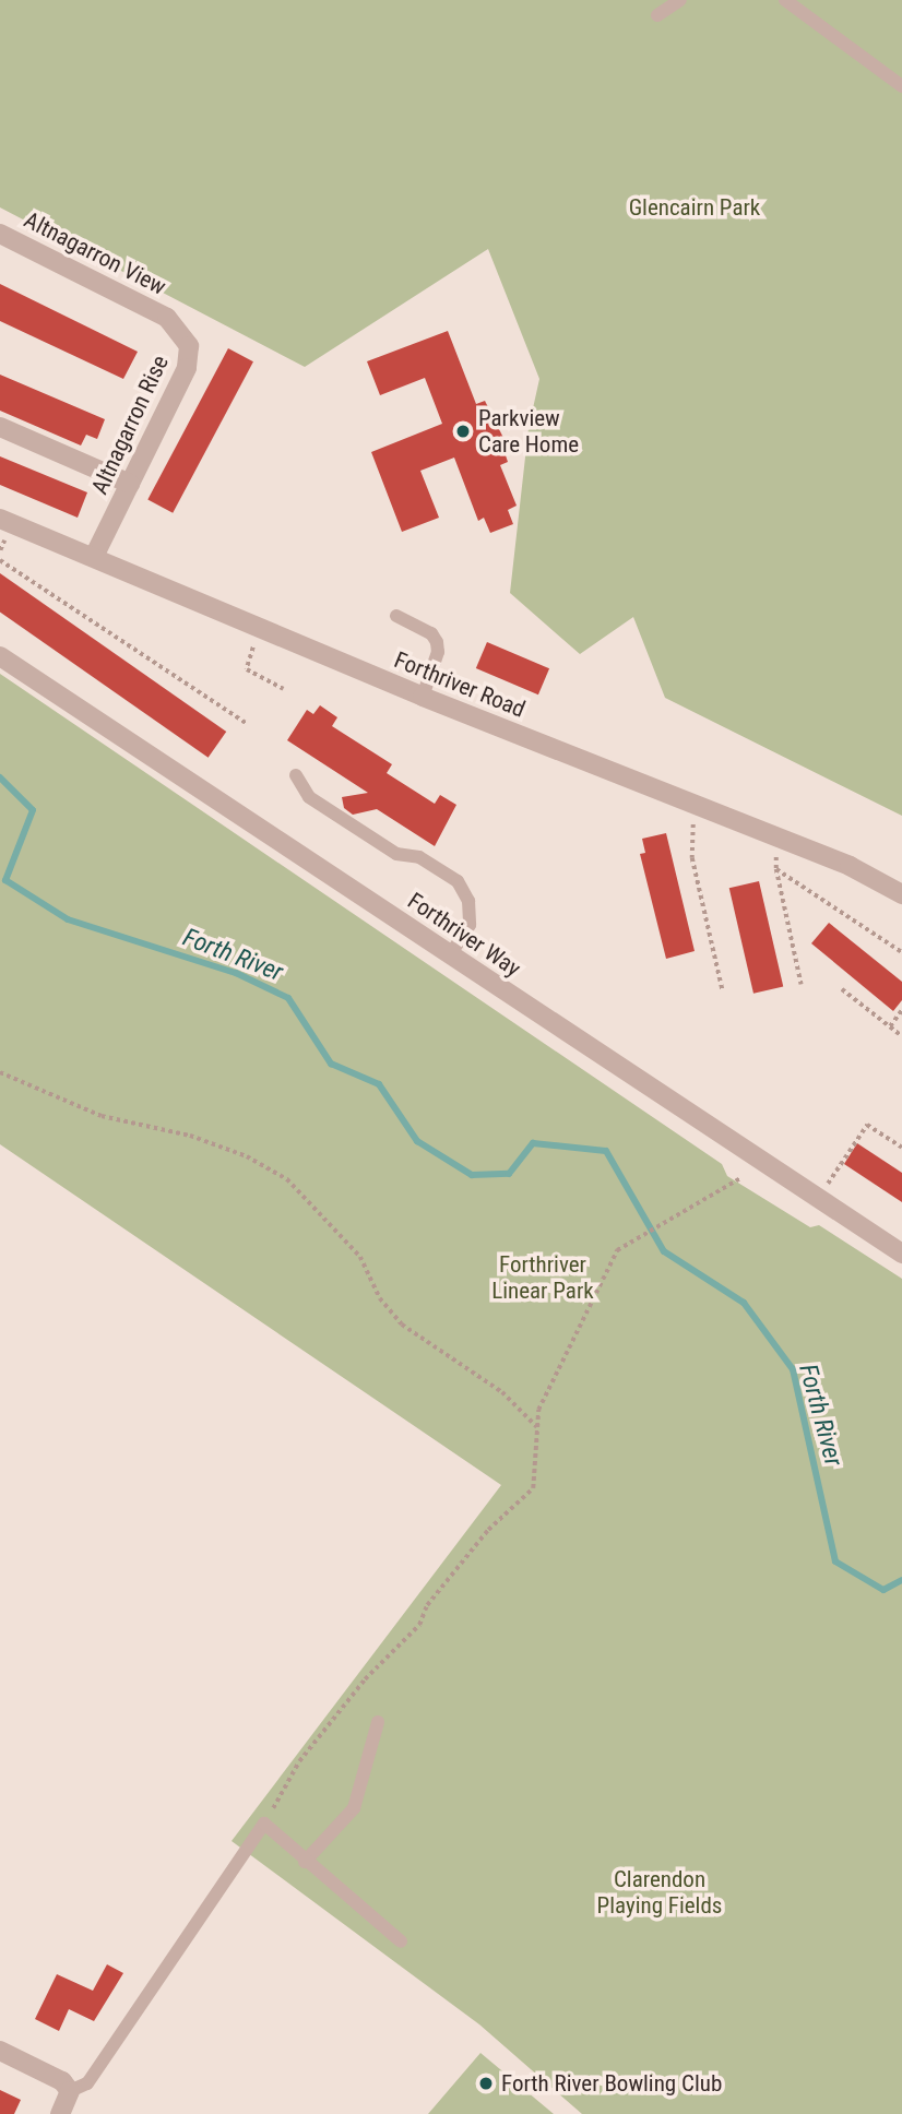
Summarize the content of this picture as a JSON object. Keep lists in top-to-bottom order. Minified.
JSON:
{"streets":{"street":["Altnagarron View","Altnagarron Rise","Forthriver Road","Forthriver Way"]},"crossings":[["Altnagarron View","Altnagarron Rise"],["Altnagarron Rise","Forthriver Road"]],"water":["Forth River"],"parks":["Glencairn Park","Forthriver Linear Park","Clarendon Playing Fields"],"places":["Parkview Care Home","Forth River Bowling Club"]}
